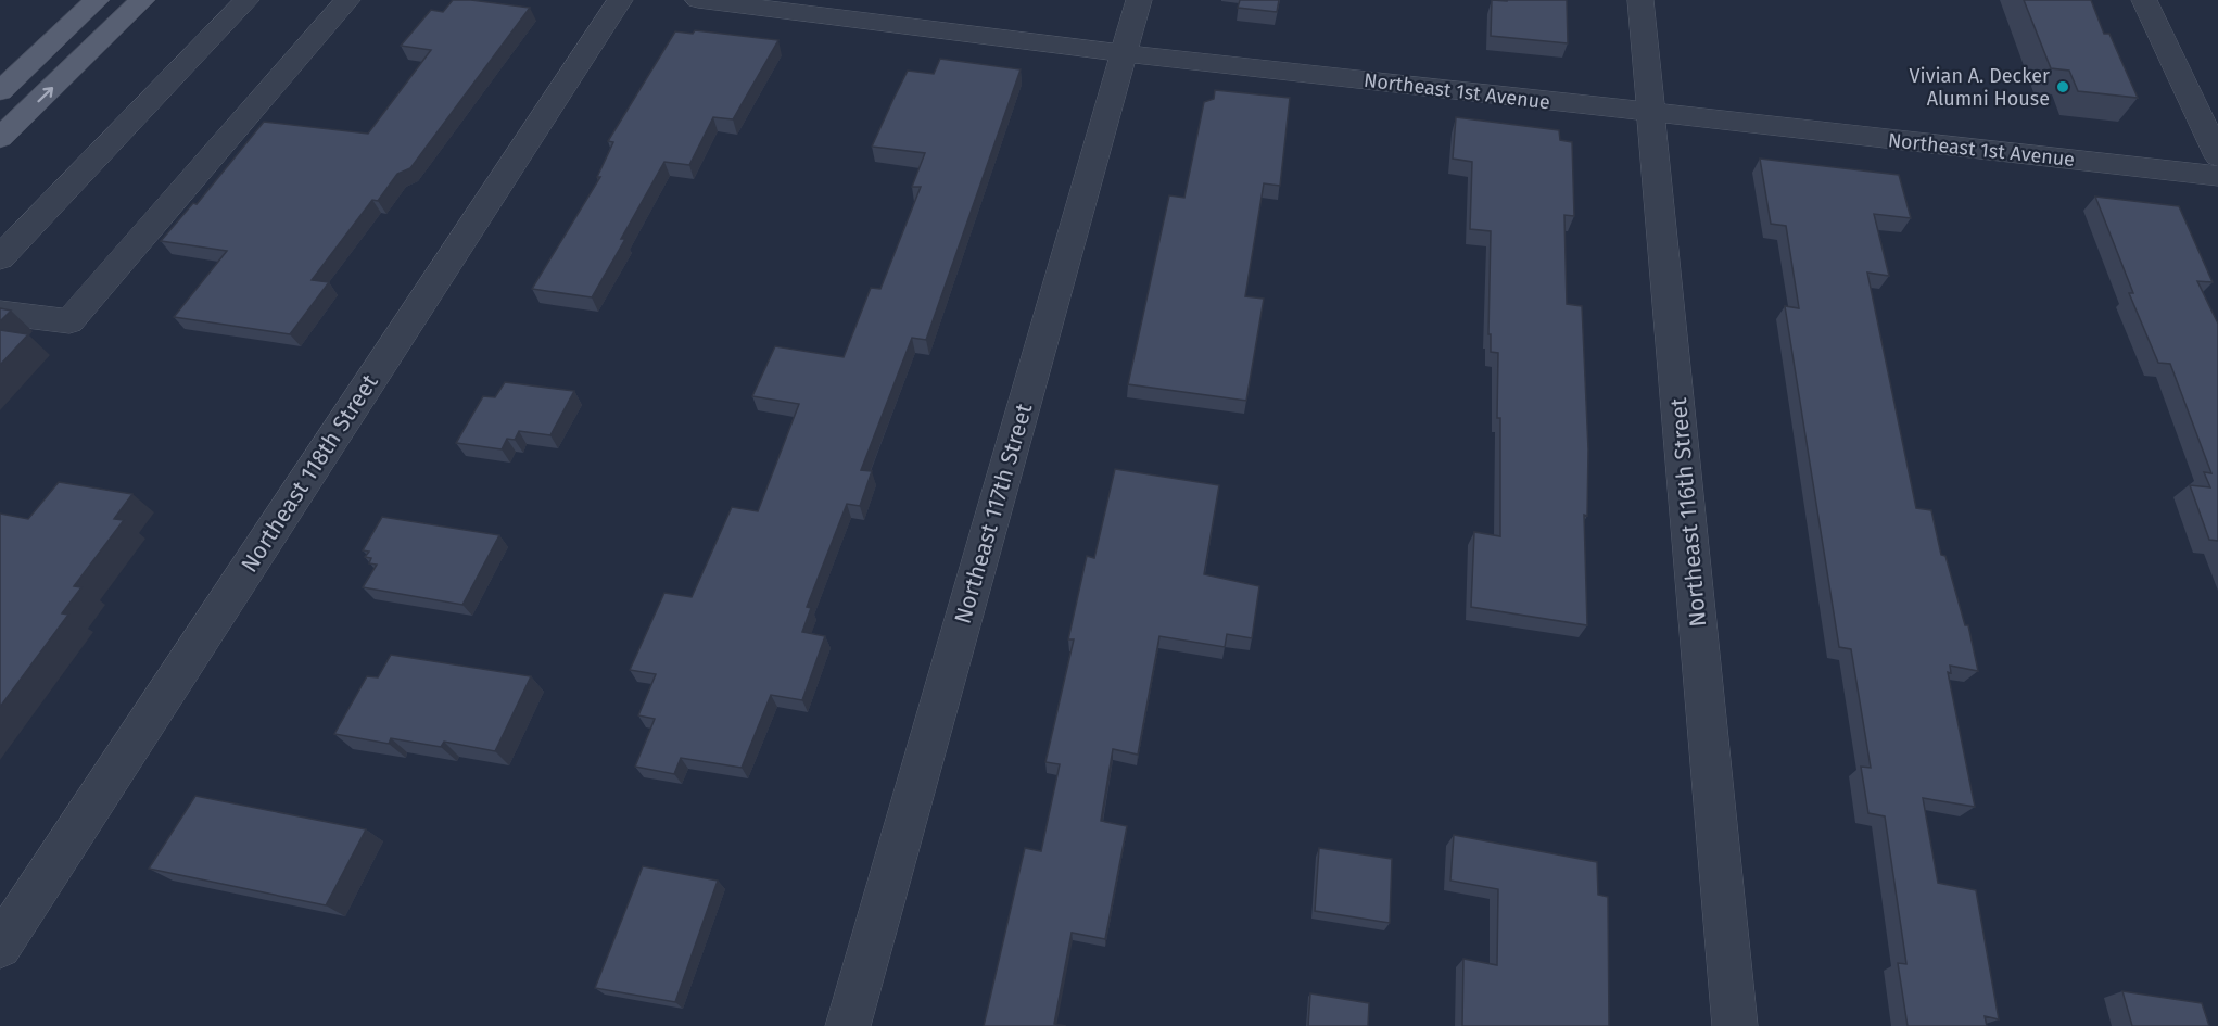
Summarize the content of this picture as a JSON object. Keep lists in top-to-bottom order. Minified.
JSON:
{"streets":{"street":["Northeast 1st Avenue","Northeast 118th Street","Northeast 116th Street","Northeast 117th Street"]},"crossings":[["Northeast 1st Avenue","Northeast 116th Street"],["Northeast 1st Avenue","Northeast 117th Street"]],"places":["Vivian A. Decker Alumni House"]}
